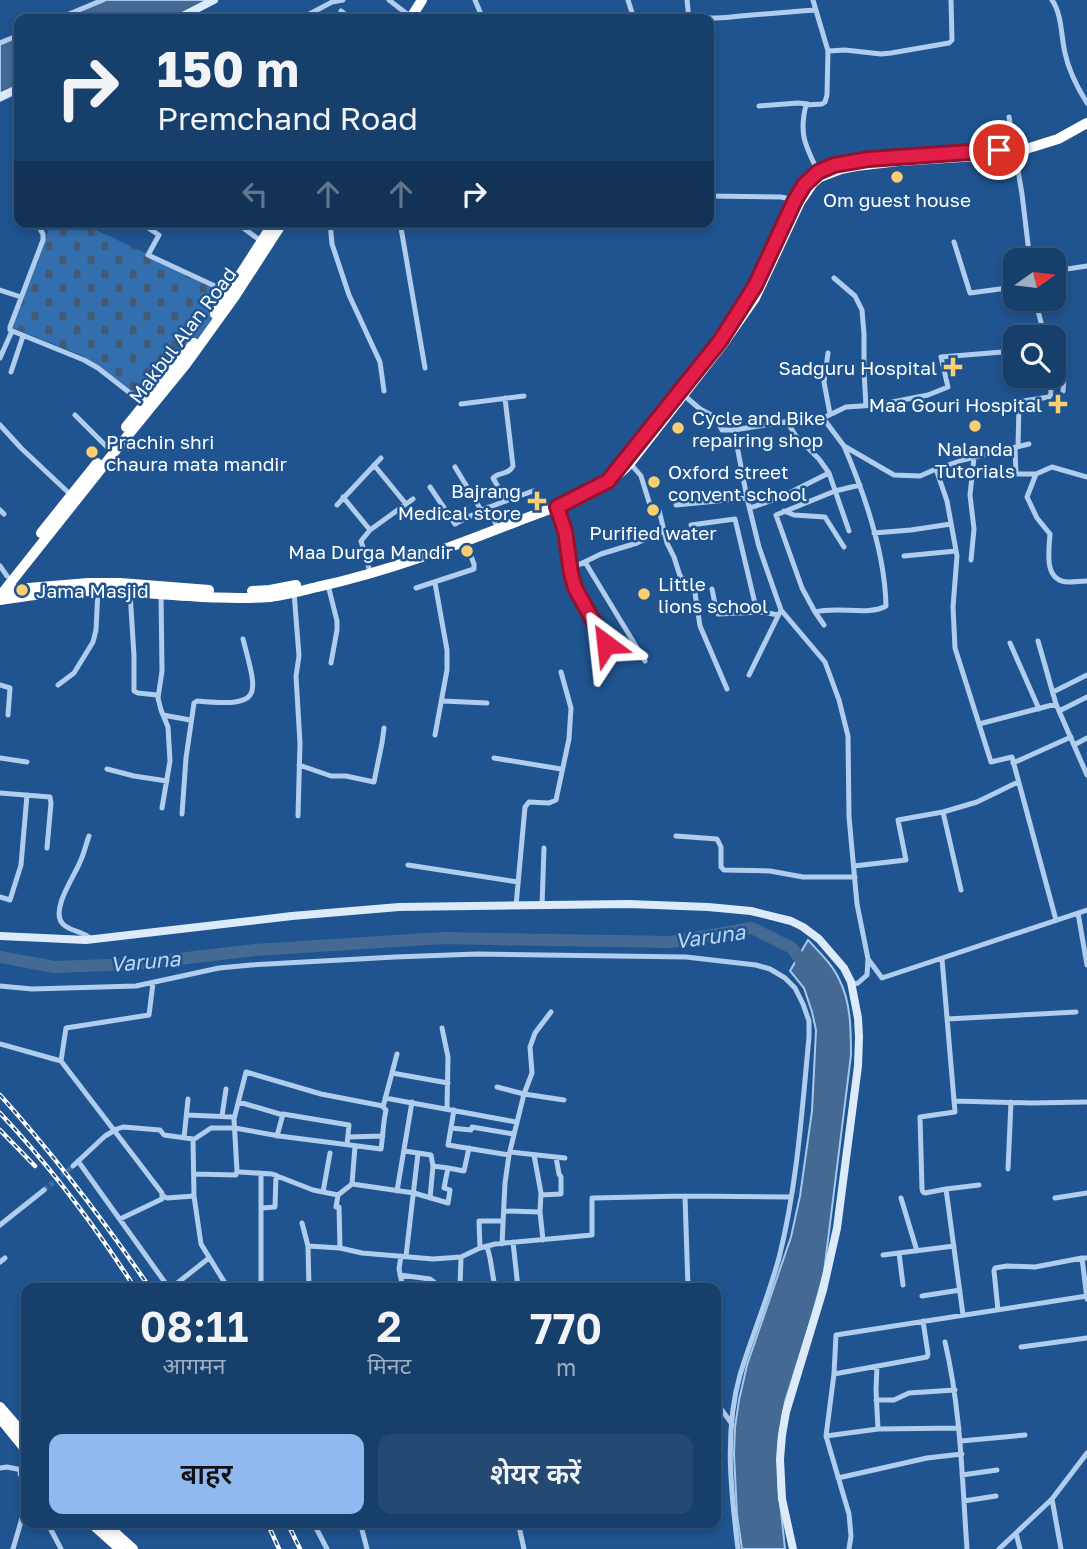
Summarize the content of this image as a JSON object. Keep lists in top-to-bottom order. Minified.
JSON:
{"streets":{"highway":["Makbul Alan Road"]},"water":["Varuna"],"places":{"other":["Om guest house","Nalanda Tutorials","Cycle and Bike repairing shop","Prachin shri chaura mata mandir","Oxford street convent school","Purified water","Maa Durga Mandir","Jama Masjid","Little lions school"],"health":["Sadguru Hospital","Maa Gouri Hospital","Bajrang Medical store"]},"north":"right","page":{"turn":["150 m","Premchand Road"],"eta":["08:11","आगमन","2","मिनट","770","m"],"buttons":["बाहर","शेयर करें"]}}
